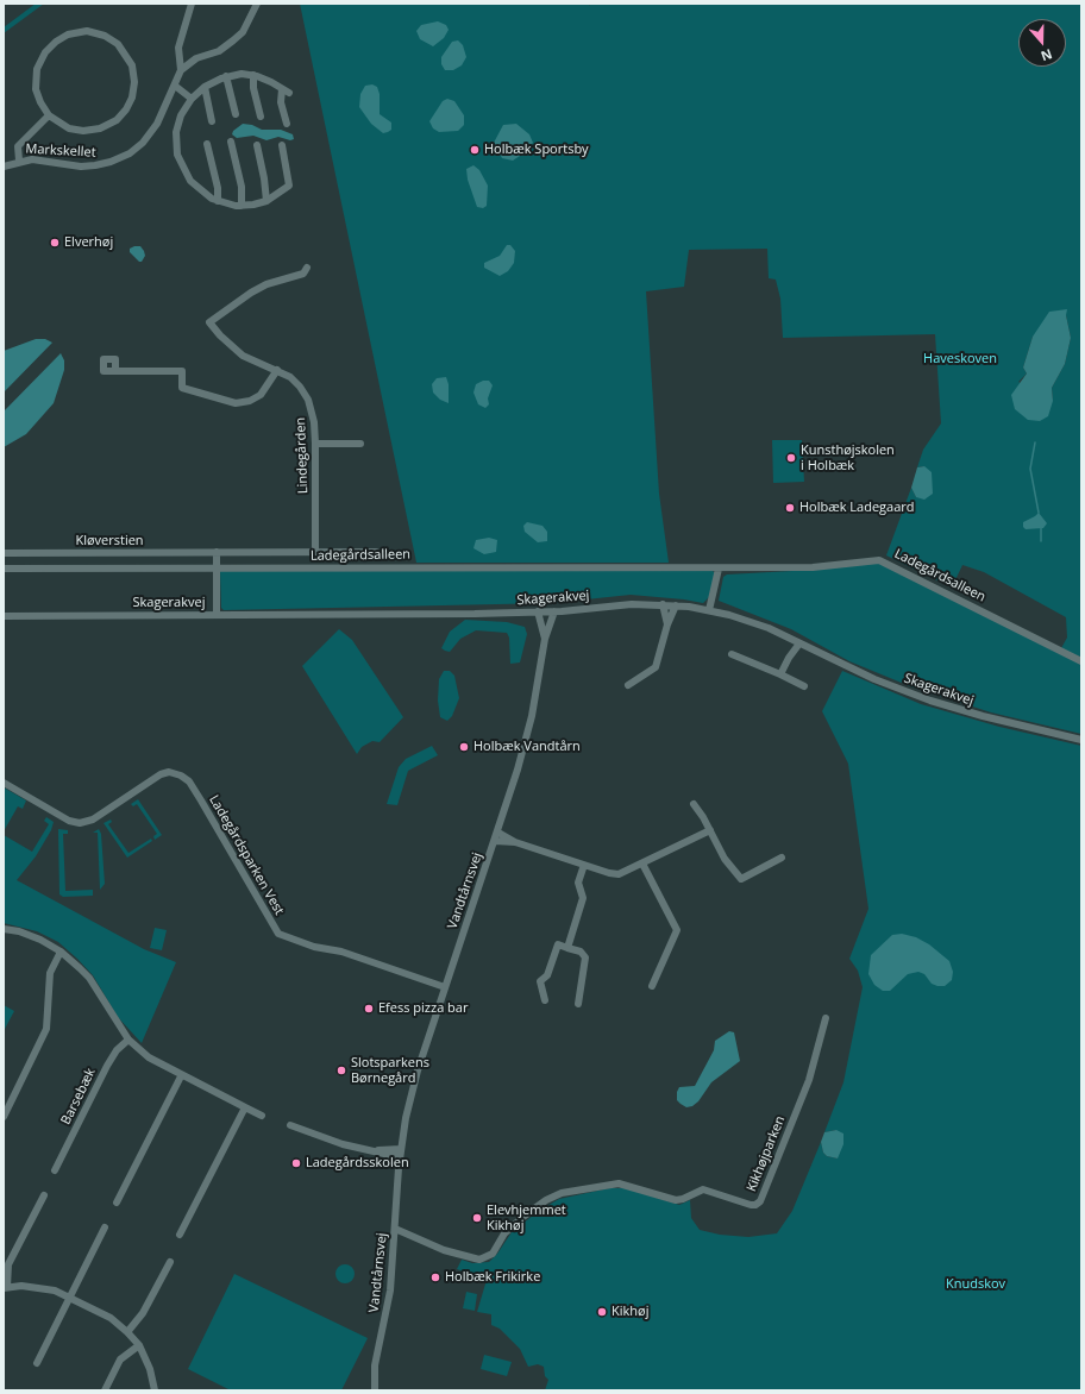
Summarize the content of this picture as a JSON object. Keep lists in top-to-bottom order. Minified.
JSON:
{"streets":{"street":["Markskellet","Lindegården","Kløverstien","Ladegårdsalleen","Skagerakvej","Ladegårdsparken Vest","Vandtårnsvej","Barsebæk","Kikhøjparken"]},"crossings":[["Lindegården","Kløverstien"],["Skagerakvej","Vandtårnsvej"],["Ladegårdsparken Vest","Vandtårnsvej"],["Vandtårnsvej","Kikhøjparken"]],"parks":["Haveskoven","Knudskov"],"places":["Holbæk Sportsby","Elverhøj","Kunsthøjskolen i Holbæk","Holbæk Ladegaard","Holbæk Vandtårn","Efess pizza bar","Slotsparkens Børnegård","Ladegårdsskolen","Elevhjemmet Kikhøj","Holbæk Frikirke","Kikhøj"],"north":"bottom"}
